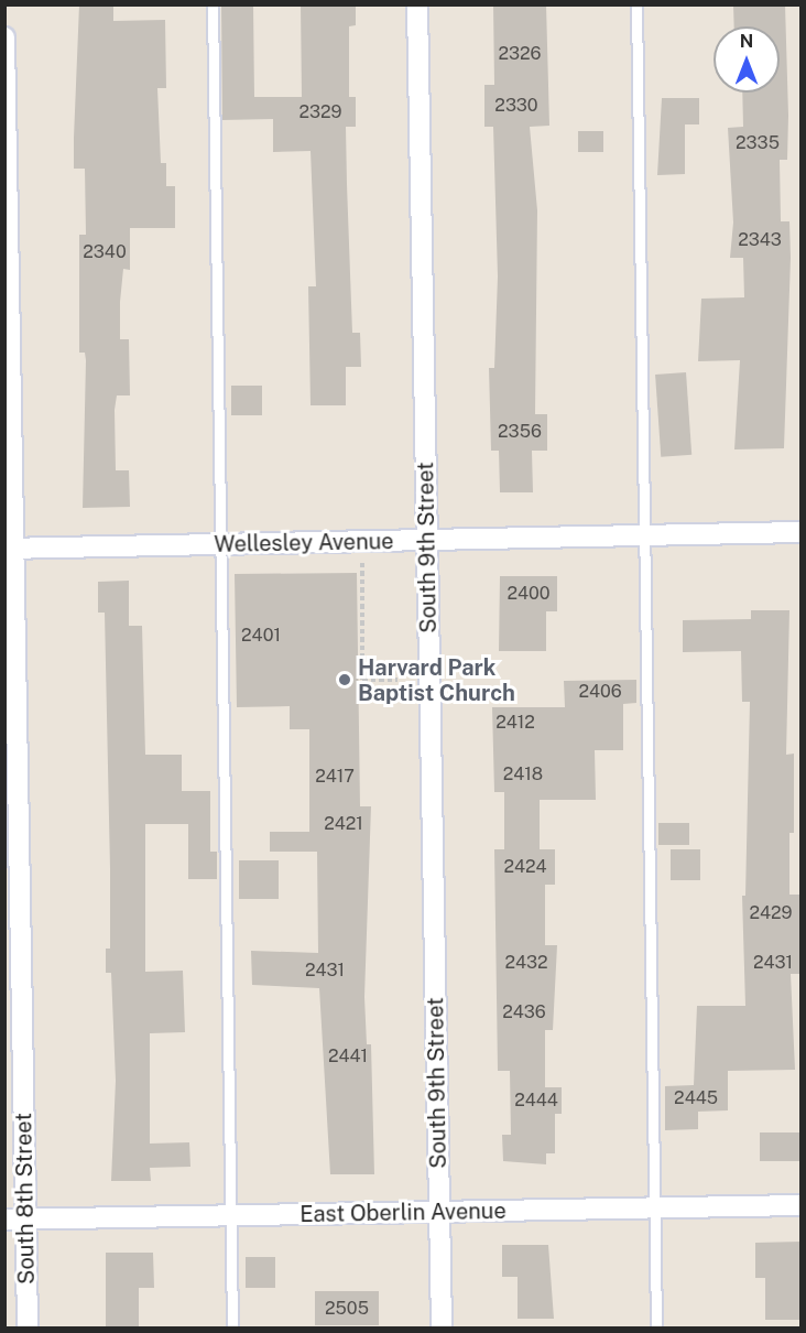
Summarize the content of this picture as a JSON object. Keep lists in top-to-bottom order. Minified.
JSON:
{"streets":{"street":["Wellesley Avenue","South 9th Street","South 8th Street","East Oberlin Avenue"]},"crossings":[["Wellesley Avenue","South 9th Street"],["Wellesley Avenue","South 8th Street"],["South 9th Street","East Oberlin Avenue"],["South 8th Street","East Oberlin Avenue"]],"places":["Harvard Park Baptist Church"],"house_numbers":["2326","2330","2329","2335","2343","2340","2356","2400","2401","2406","2412","2418","2417","2421","2424","2429","2432","2431","2431","2436","2441","2445","2444","2505"],"north":"top"}
